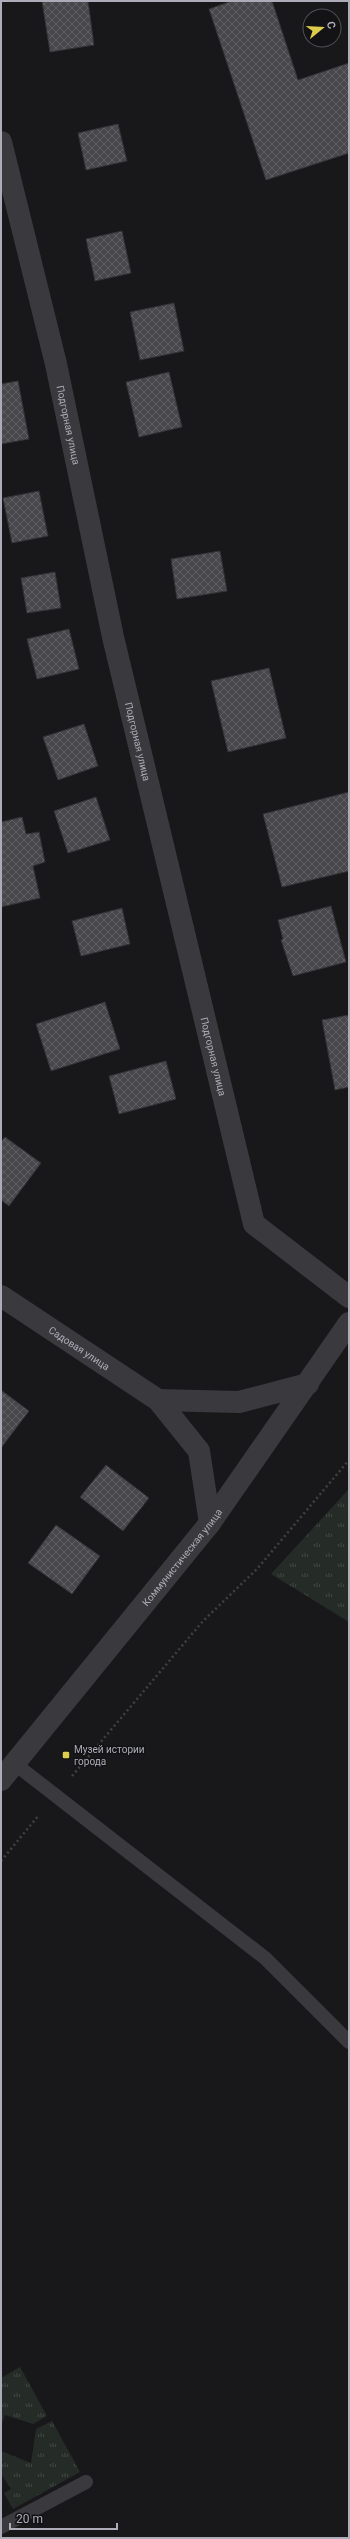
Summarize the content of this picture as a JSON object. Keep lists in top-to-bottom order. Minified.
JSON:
{"streets":{"street":["Подгорная улица","Садовая улица","Коммунистическая улица"]},"crossings":[["Садовая улица","Коммунистическая улица"]],"places":{"transit":["Музей истории города"]},"scale_bar":"20 m","north":"right"}
